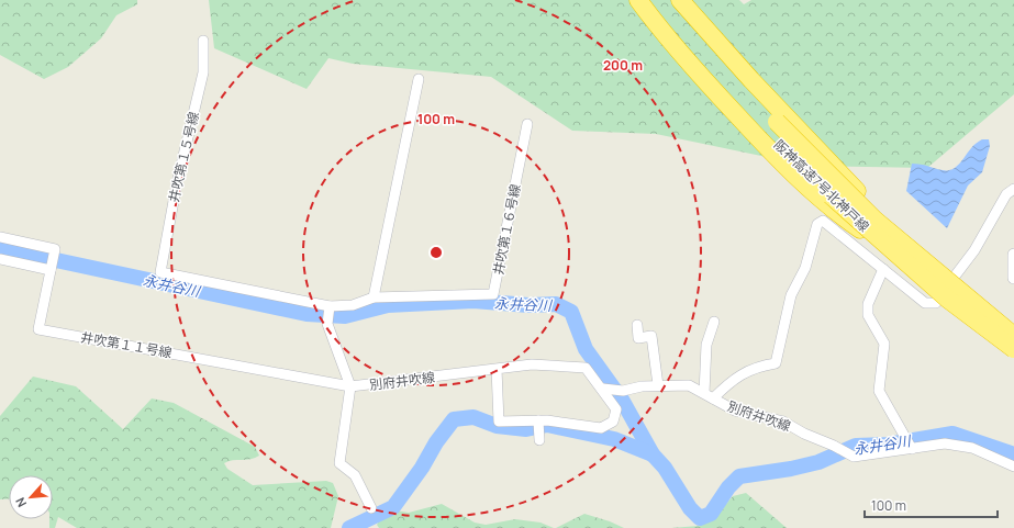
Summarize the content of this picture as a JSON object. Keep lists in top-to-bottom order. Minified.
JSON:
{"streets":{"highway":["阪神高速7号北神戸線"],"street":["井吹第１５号線","井吹第１６号線","井吹第１１号線","別府井吹線"]},"crossings":[["井吹第１５号線","井吹第１６号線"],["井吹第１１号線","別府井吹線"]],"water":["永井谷川"],"scale_bar":"100 m","north":"bottom left","rings":["200 m","100 m"]}
